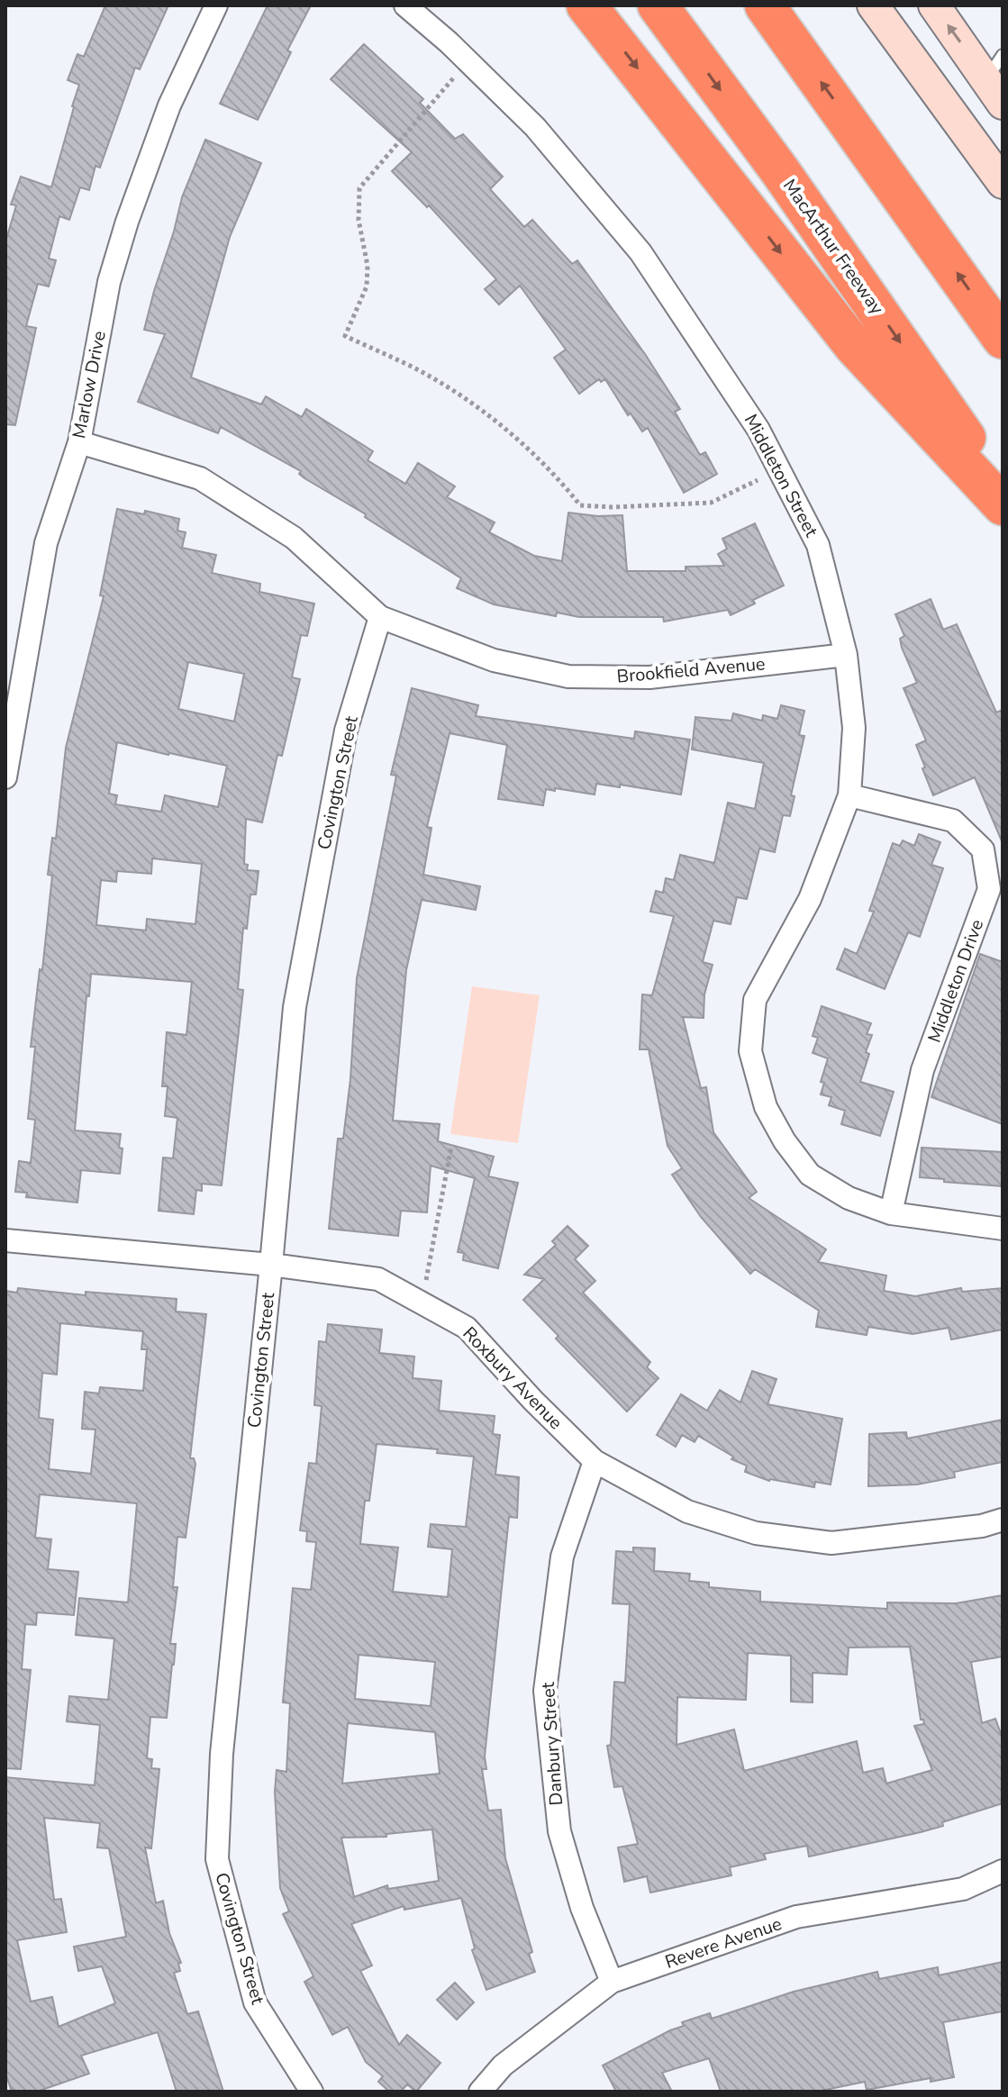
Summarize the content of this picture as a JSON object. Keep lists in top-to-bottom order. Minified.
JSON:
{"streets":{"highway":["MacArthur Freeway"],"street":["Marlow Drive","Middleton Street","Brookfield Avenue","Covington Street","Middleton Drive","Roxbury Avenue","Danbury Street","Revere Avenue"]},"crossings":[["Marlow Drive","Brookfield Avenue"],["Middleton Street","Brookfield Avenue"],["Middleton Street","Middleton Drive"],["Brookfield Avenue","Covington Street"],["Covington Street","Roxbury Avenue"],["Roxbury Avenue","Danbury Street"],["Danbury Street","Revere Avenue"]]}
